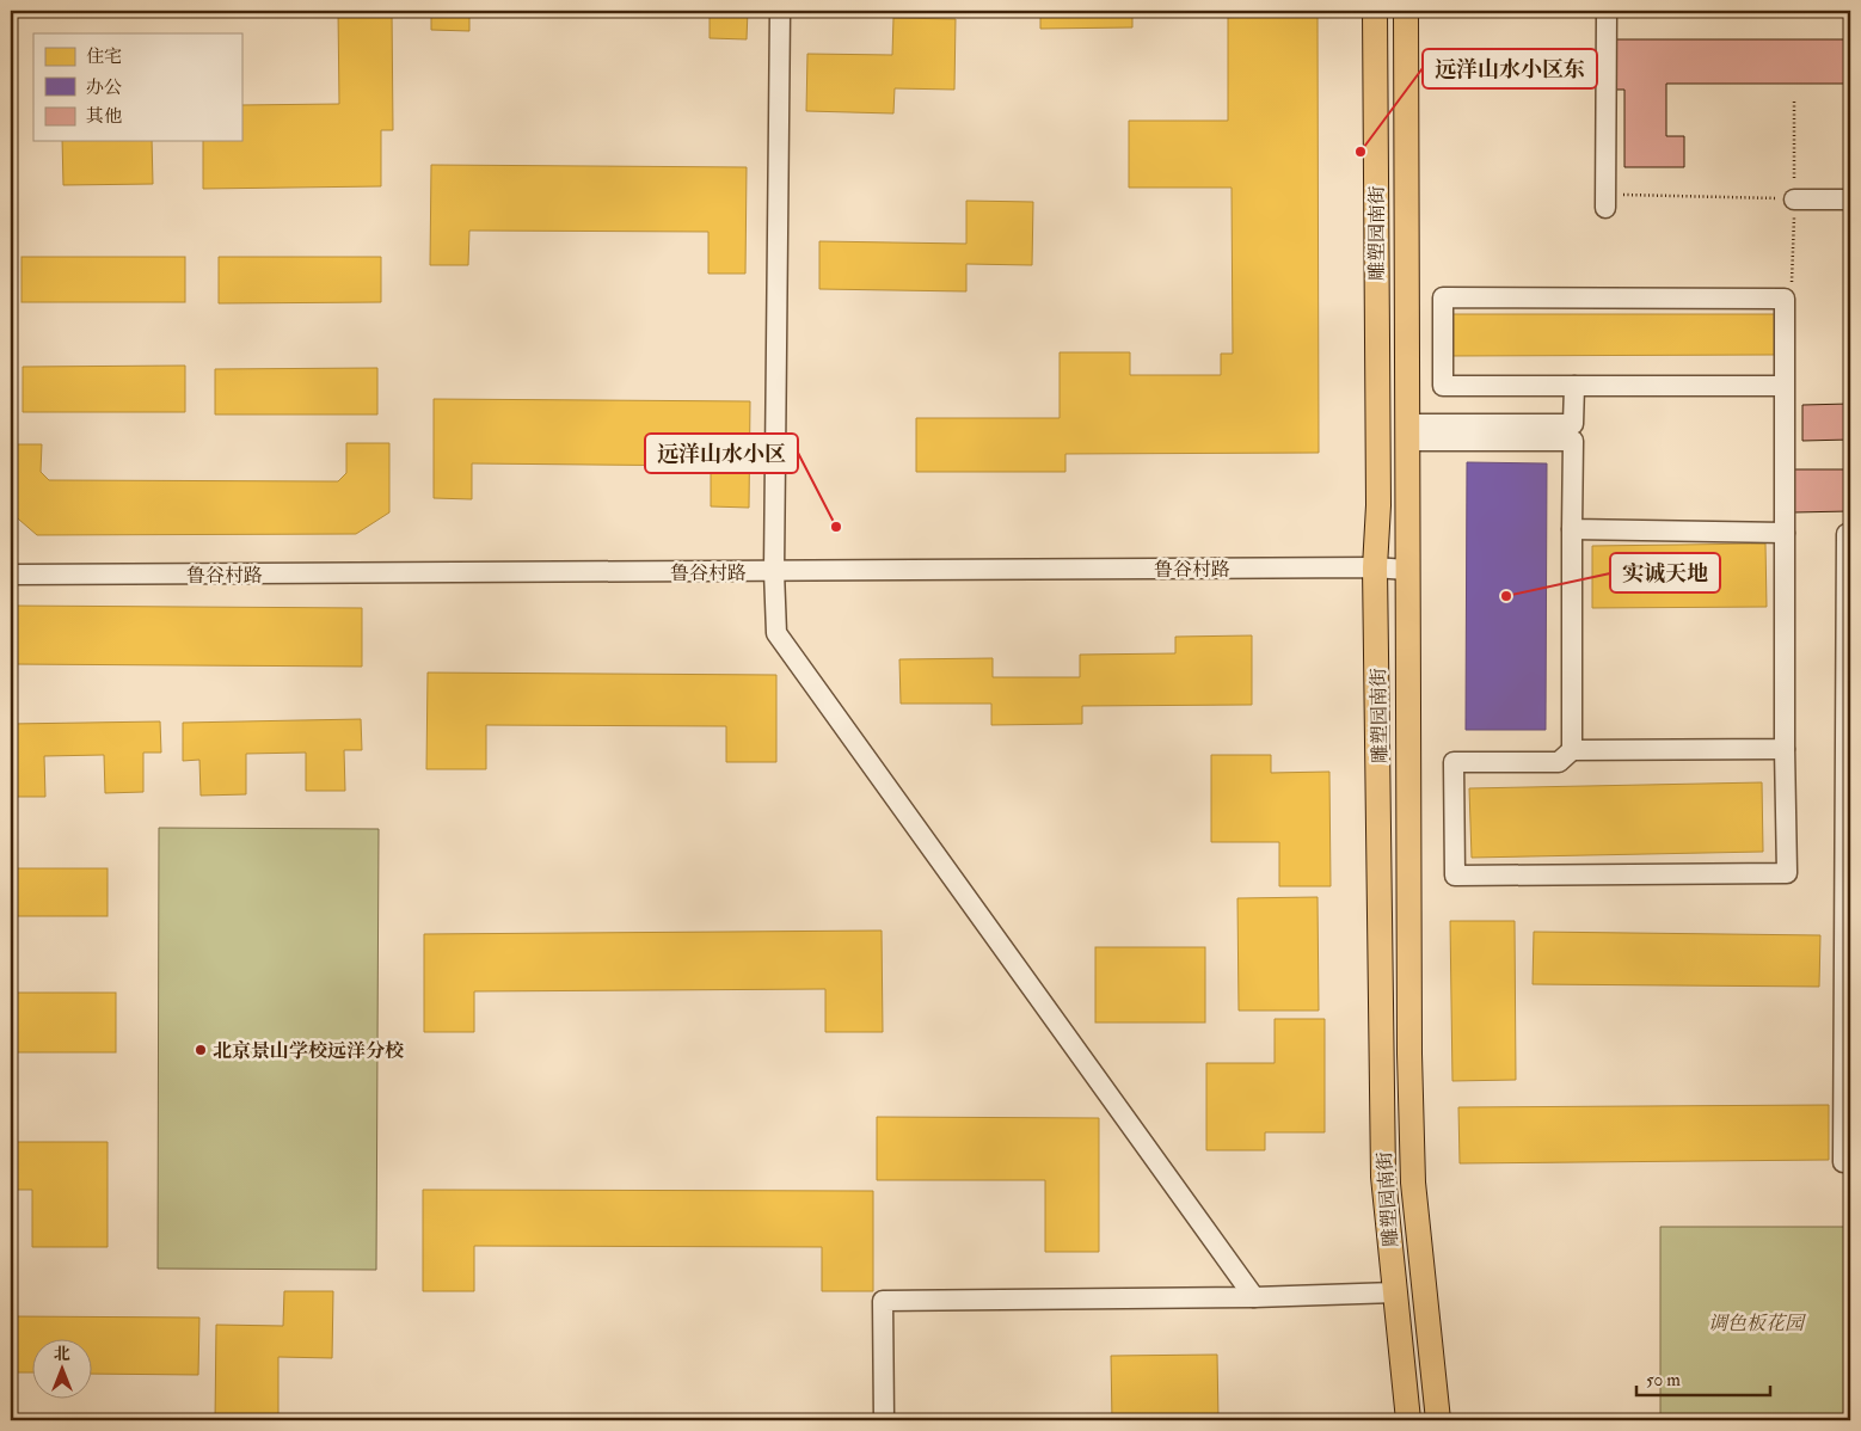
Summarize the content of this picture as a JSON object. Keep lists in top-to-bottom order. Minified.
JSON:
{"streets":{"main road":["雕塑园南街"],"street":["鲁谷村路"]},"crossings":[["雕塑园南街","鲁谷村路"]],"parks":["调色板花园"],"places":["远洋山水小区东","远洋山水小区","实诚天地","北京景山学校远洋分校"],"legend":["住宅","办公","其他"],"scale_bar":"50 m","north":"top"}
